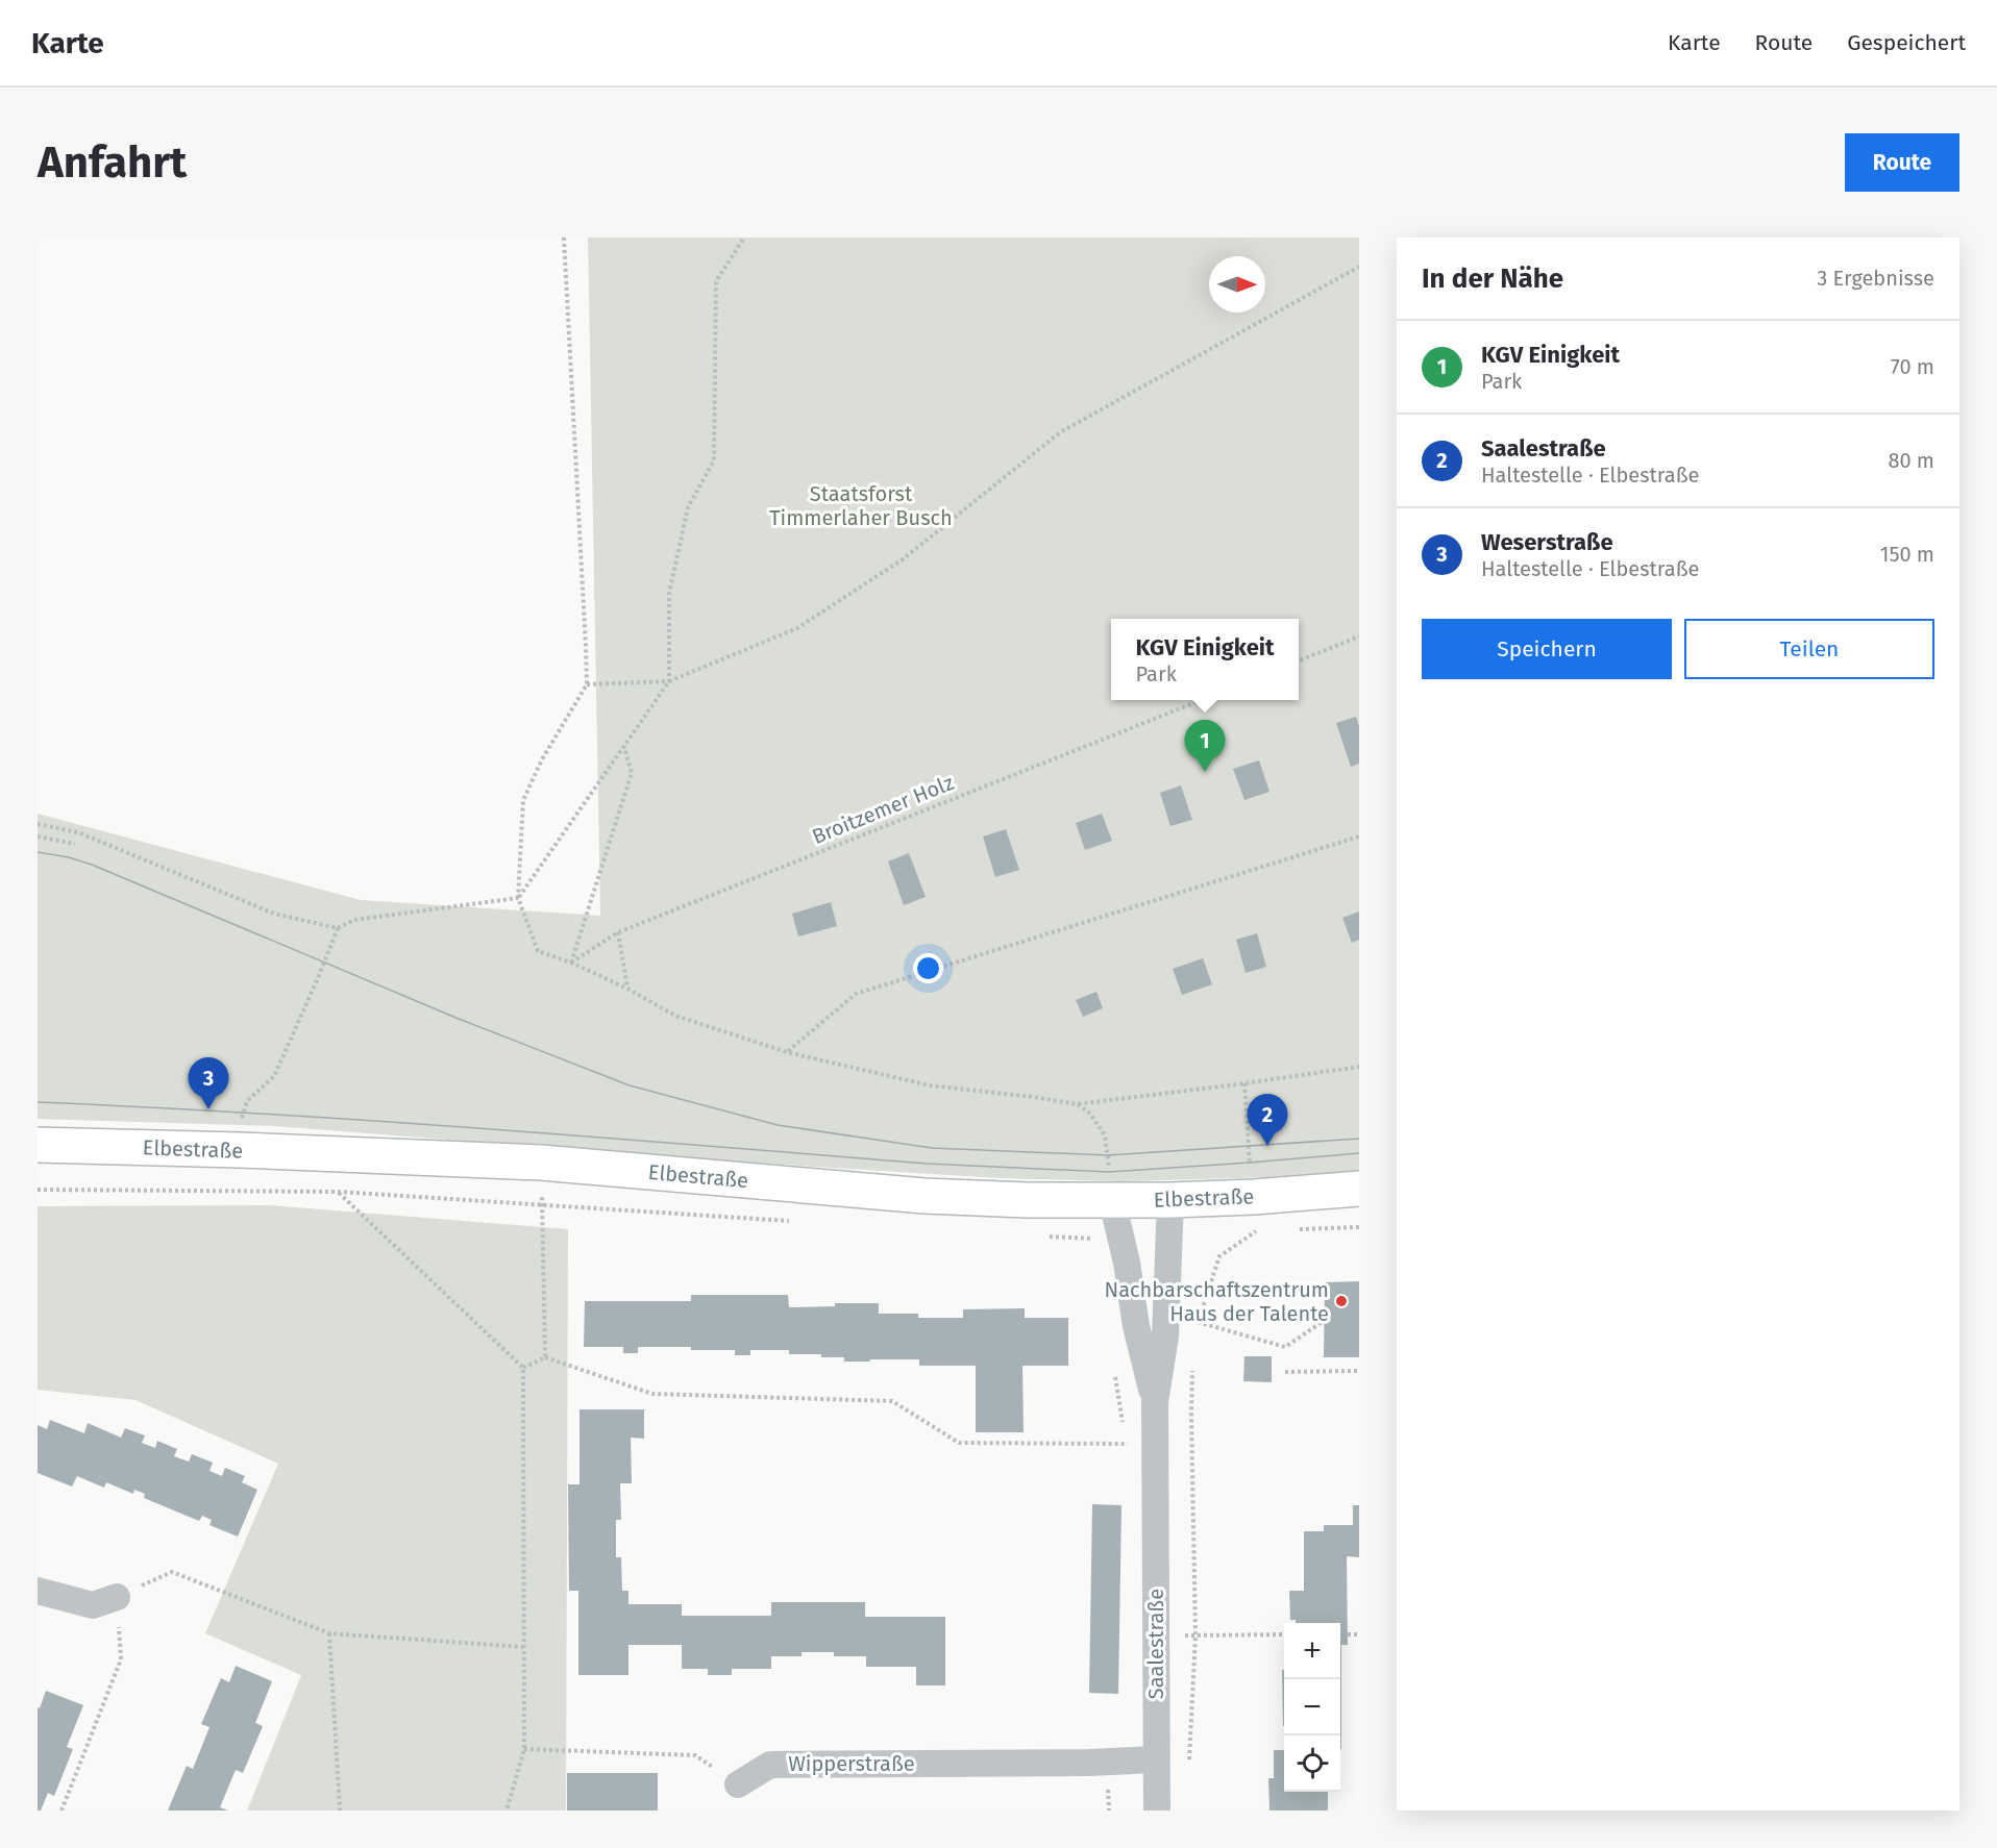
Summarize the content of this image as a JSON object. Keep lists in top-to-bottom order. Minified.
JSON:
{"streets":{"street":["Elbestraße","Saalestraße","Wipperstraße"],"path":["Broitzemer Holz"]},"crossings":[["Elbestraße","Saalestraße"],["Saalestraße","Wipperstraße"]],"parks":["Staatsforst Timmerlaher Busch"],"places":["Nachbarschaftszentrum Haus der Talente"],"north":"right","page":{"header":"Karte","nav":["Karte","Route","Gespeichert"],"buttons":["Route",["Speichern","Teilen"]],"title":"Anfahrt","heading":["In der Nähe","3 Ergebnisse"],"list":[{"mark":"1","name":"KGV Einigkeit","note":"Park","value":"70 m"},{"mark":"2","name":"Saalestraße","note":"Haltestelle · Elbestraße","value":"80 m"},{"mark":"3","name":"Weserstraße","note":"Haltestelle · Elbestraße","value":"150 m"}],"popup":["KGV Einigkeit","Park"],"pins":["1","3","2"],"map_buttons":["+","−"]}}
